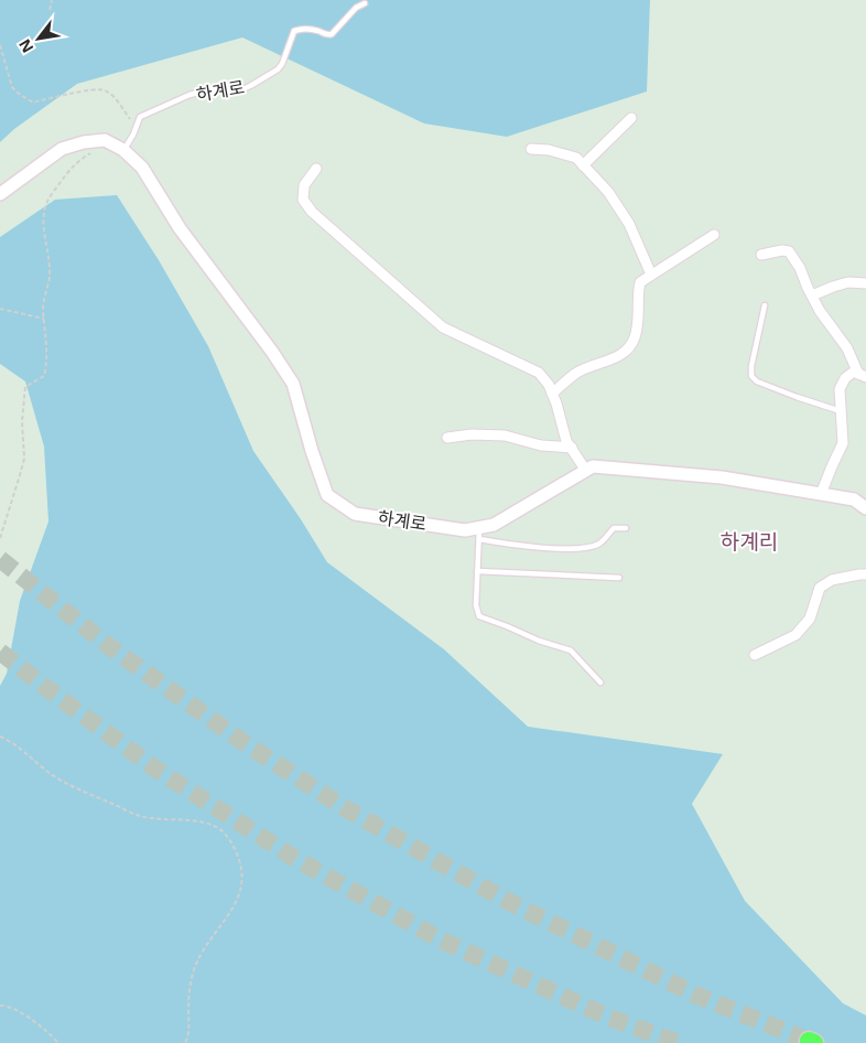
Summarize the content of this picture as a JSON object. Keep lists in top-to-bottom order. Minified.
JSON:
{"streets":{"street":["하계로"]},"districts":["하계리"],"north":"bottom left"}
